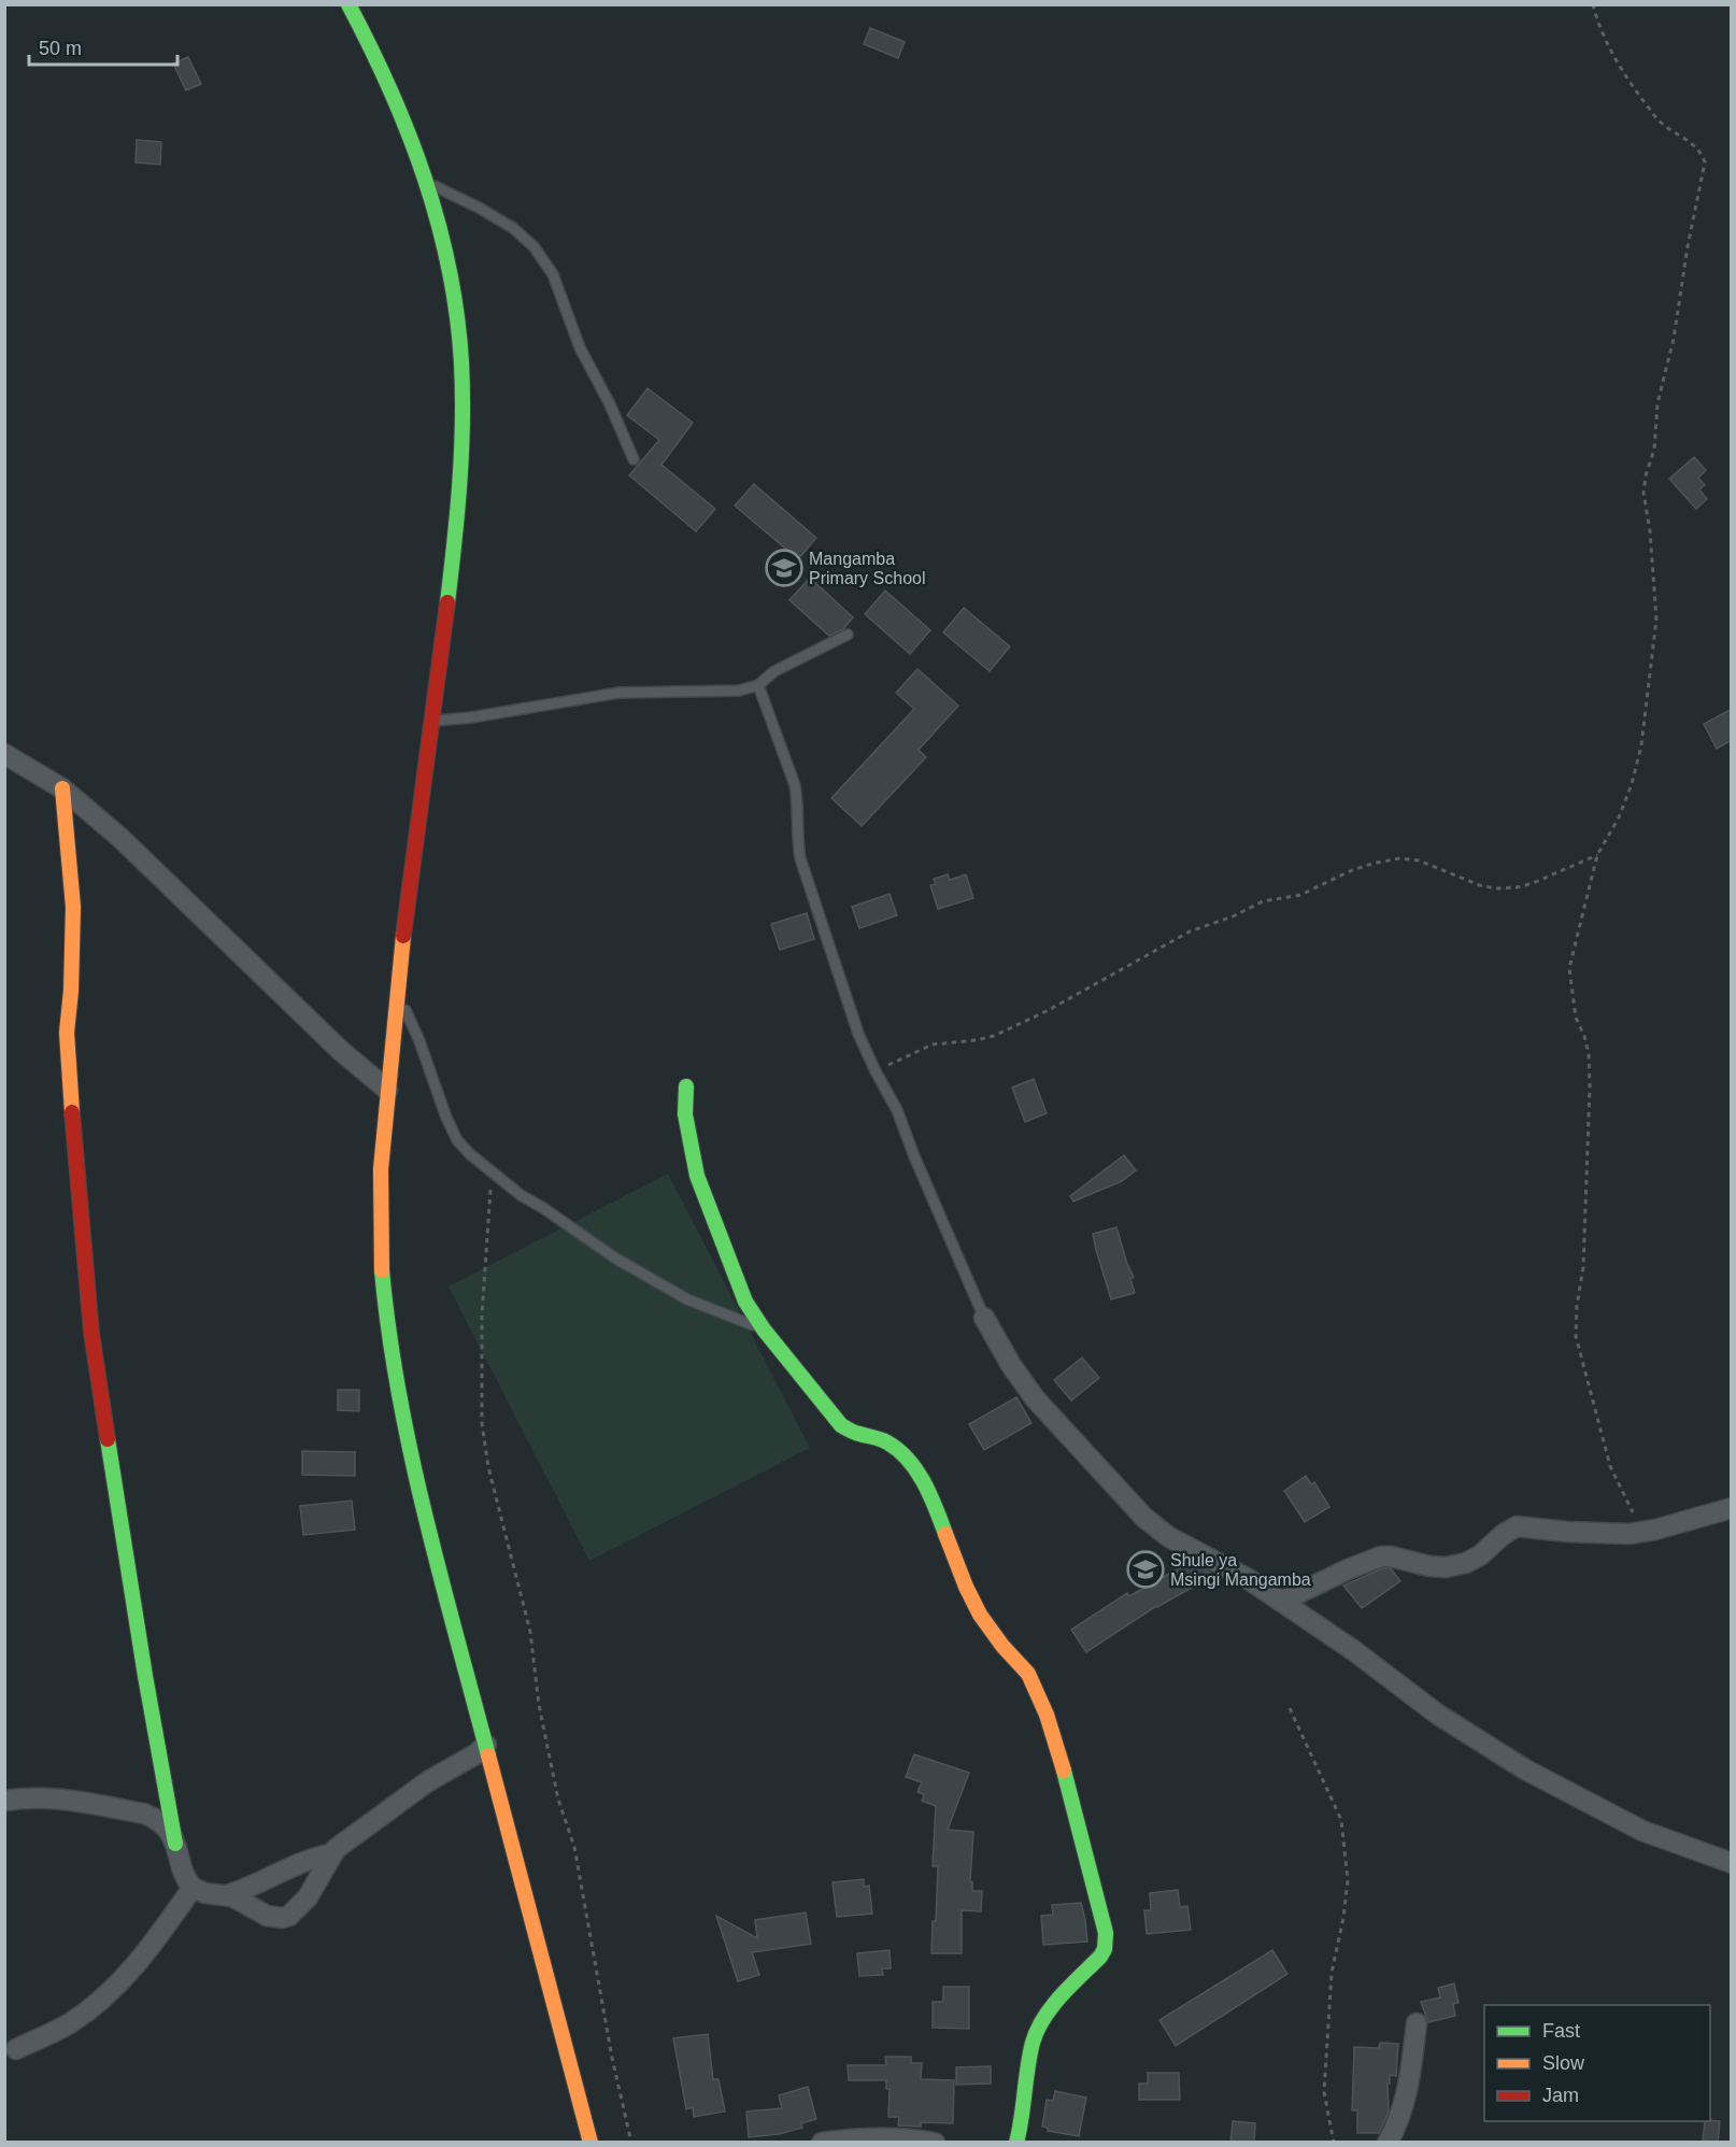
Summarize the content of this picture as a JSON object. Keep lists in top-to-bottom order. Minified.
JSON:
{"places":{"school or university":["Mangamba Primary School","Shule ya Msingi Mangamba"]},"legend":["Fast","Slow","Jam"],"scale_bar":"50 m"}
